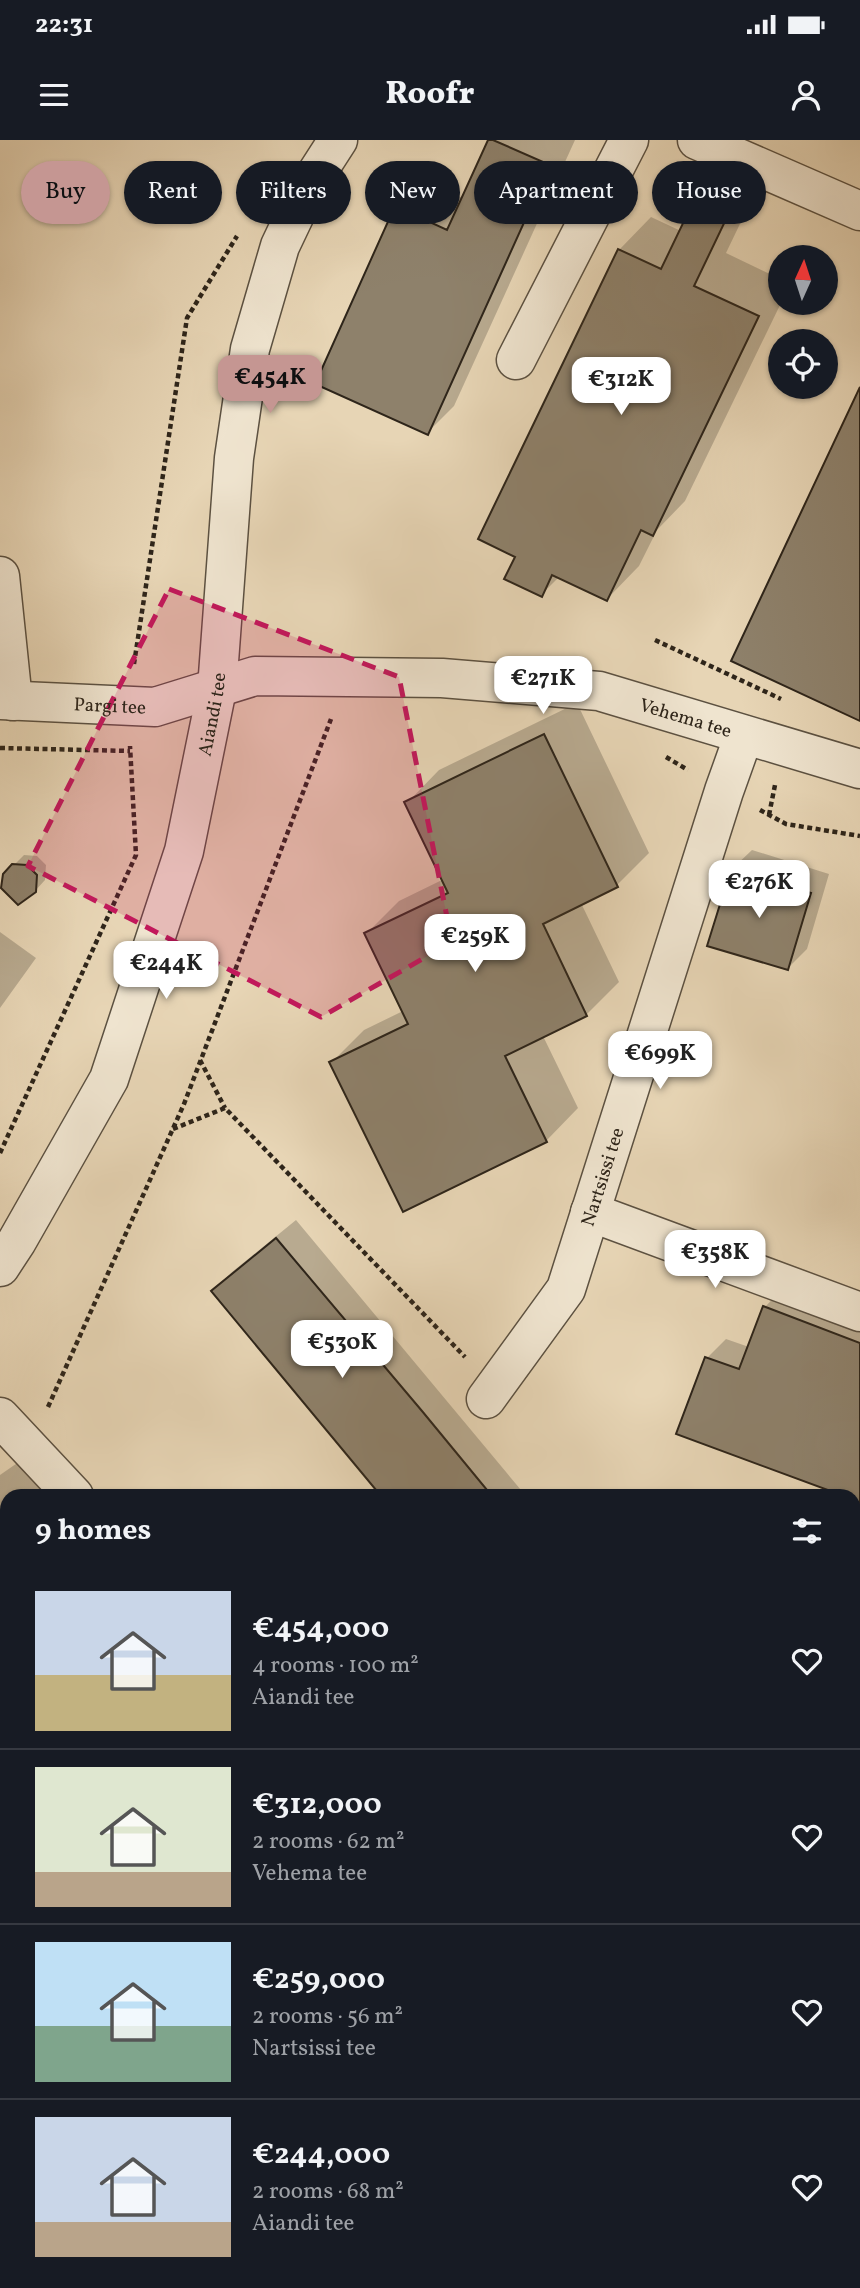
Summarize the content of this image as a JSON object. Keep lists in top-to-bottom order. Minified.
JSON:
{"streets":{"street":["Pargi tee","Aiandi tee","Vehema tee","Nartsissi tee"]},"crossings":[["Pargi tee","Aiandi tee"],["Pargi tee","Vehema tee"],["Aiandi tee","Vehema tee"],["Vehema tee","Nartsissi tee"]],"north":"top","page":{"status":"22:31","header":"Roofr","chip":["Buy","Rent","Filters","New","Apartment","House"],"price":["€454K","€312K","€271K","€276K","€259K","€244K","€699K","€358K","€530K"],"heading":"9 homes","list":[{"name":"€454,000","note":"4 rooms · 100 m² · Aiandi tee"},{"name":"€312,000","note":"2 rooms · 62 m² · Vehema tee"},{"name":"€259,000","note":"2 rooms · 56 m² · Nartsissi tee"},{"name":"€244,000","note":"2 rooms · 68 m² · Aiandi tee"}]}}
